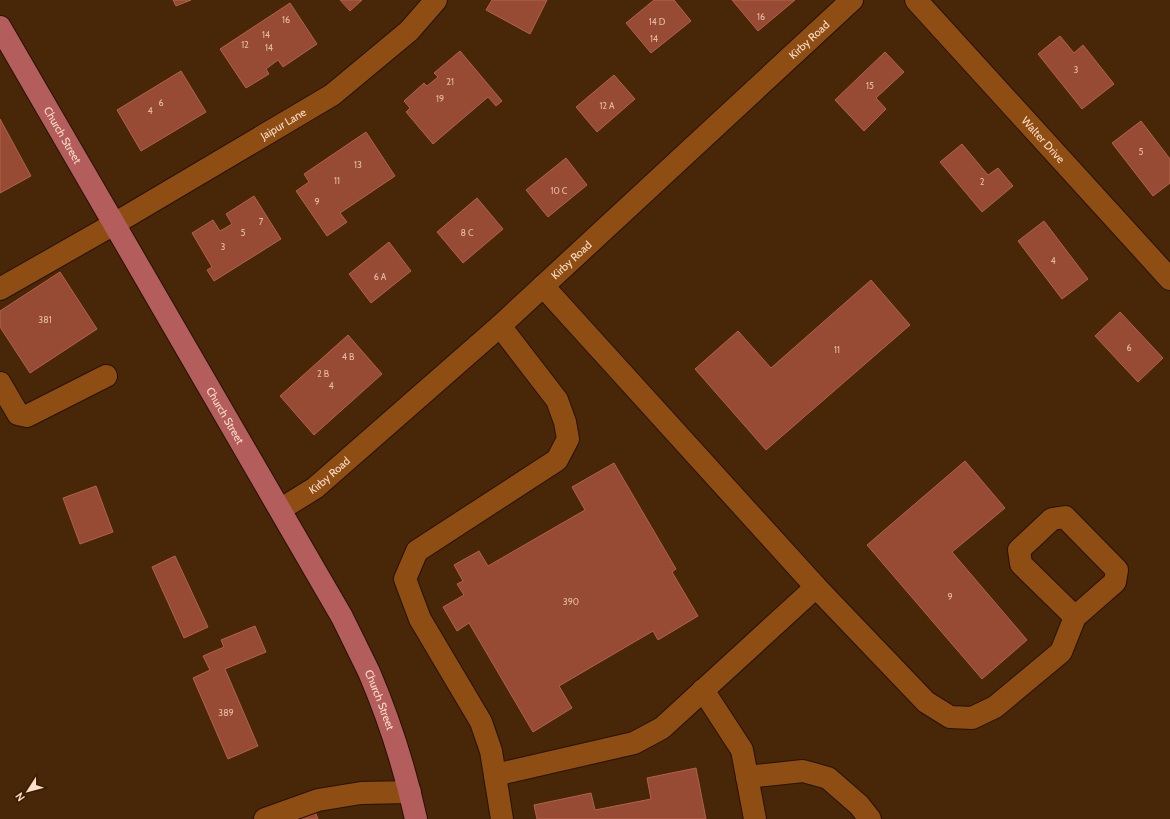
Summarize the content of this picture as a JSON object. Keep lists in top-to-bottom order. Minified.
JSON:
{"streets":{"main road":["Church Street"],"street":["Kirby Road","Jaipur Lane","Walter Drive"]},"crossings":[["Kirby Road","Church Street"],["Jaipur Lane","Church Street"]],"house_numbers":["16","16","14 D","14","14","12","14","3","21","15","19","6","12 A","4","5","13","11","2","10 C","9","7","5","8 C","3","4","6 A","381","6","11","4 B","2 B","4","9","390","389"],"north":"bottom left"}
